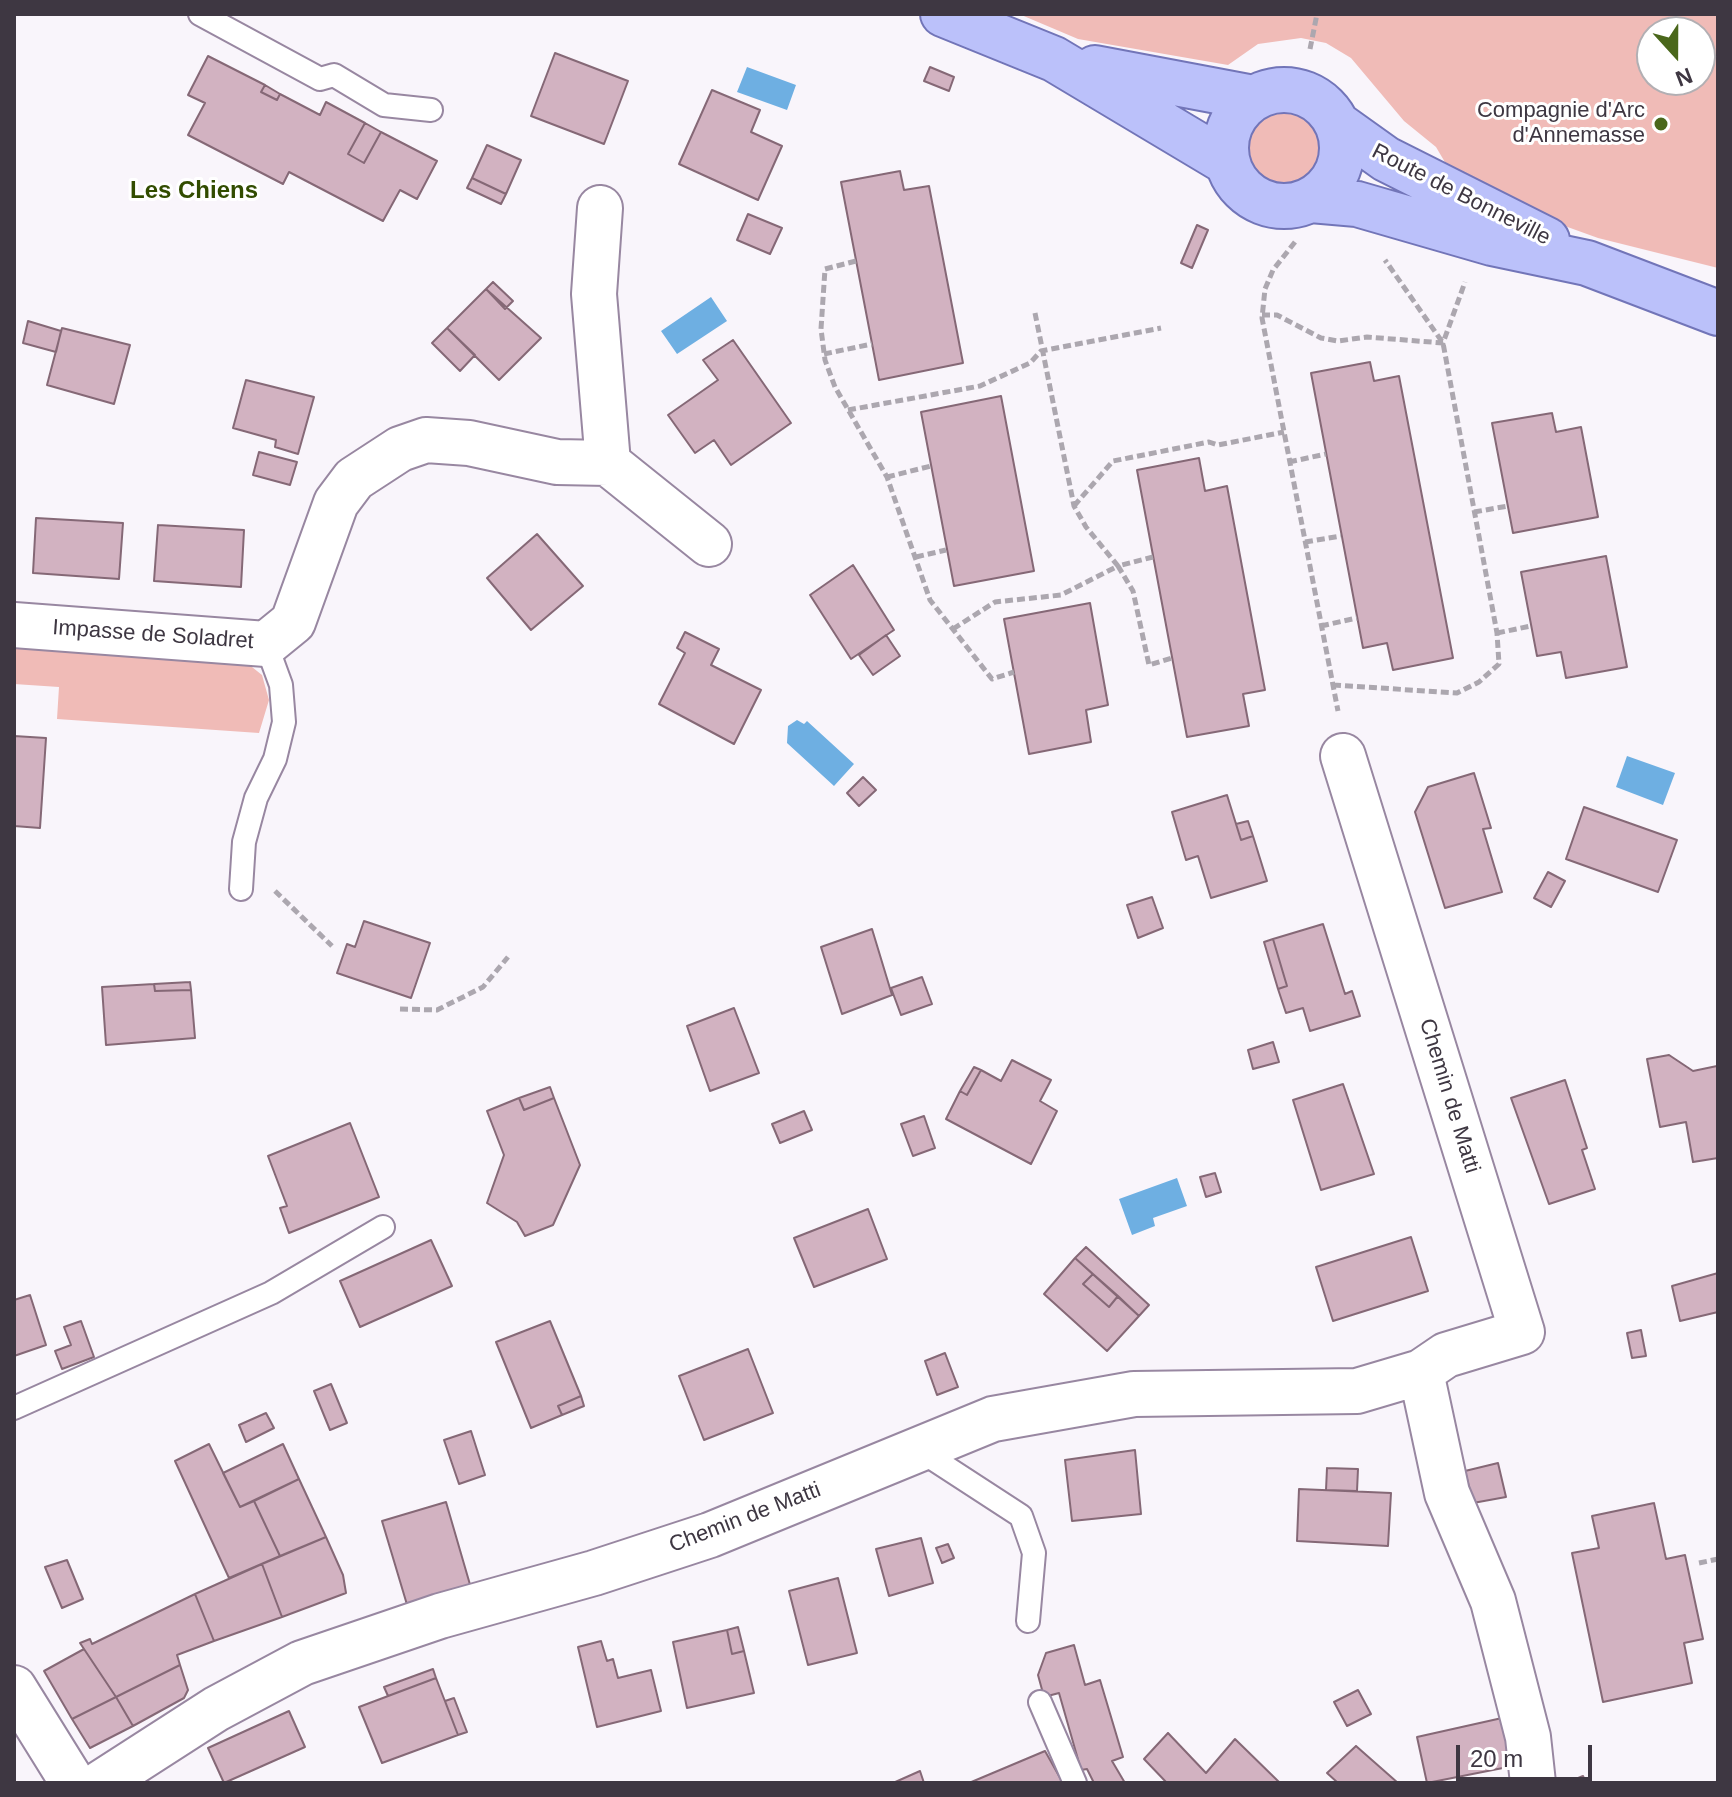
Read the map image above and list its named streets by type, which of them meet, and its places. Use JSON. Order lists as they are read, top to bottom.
{
  "streets": {
    "main road": ["Route de Bonneville"],
    "street": ["Impasse de Soladret", "Chemin de Matti"]
  },
  "districts": ["Les Chiens"],
  "places": ["Compagnie d'Arc d'Annemasse"],
  "scale_bar": "20 m",
  "north": "bottom"
}
